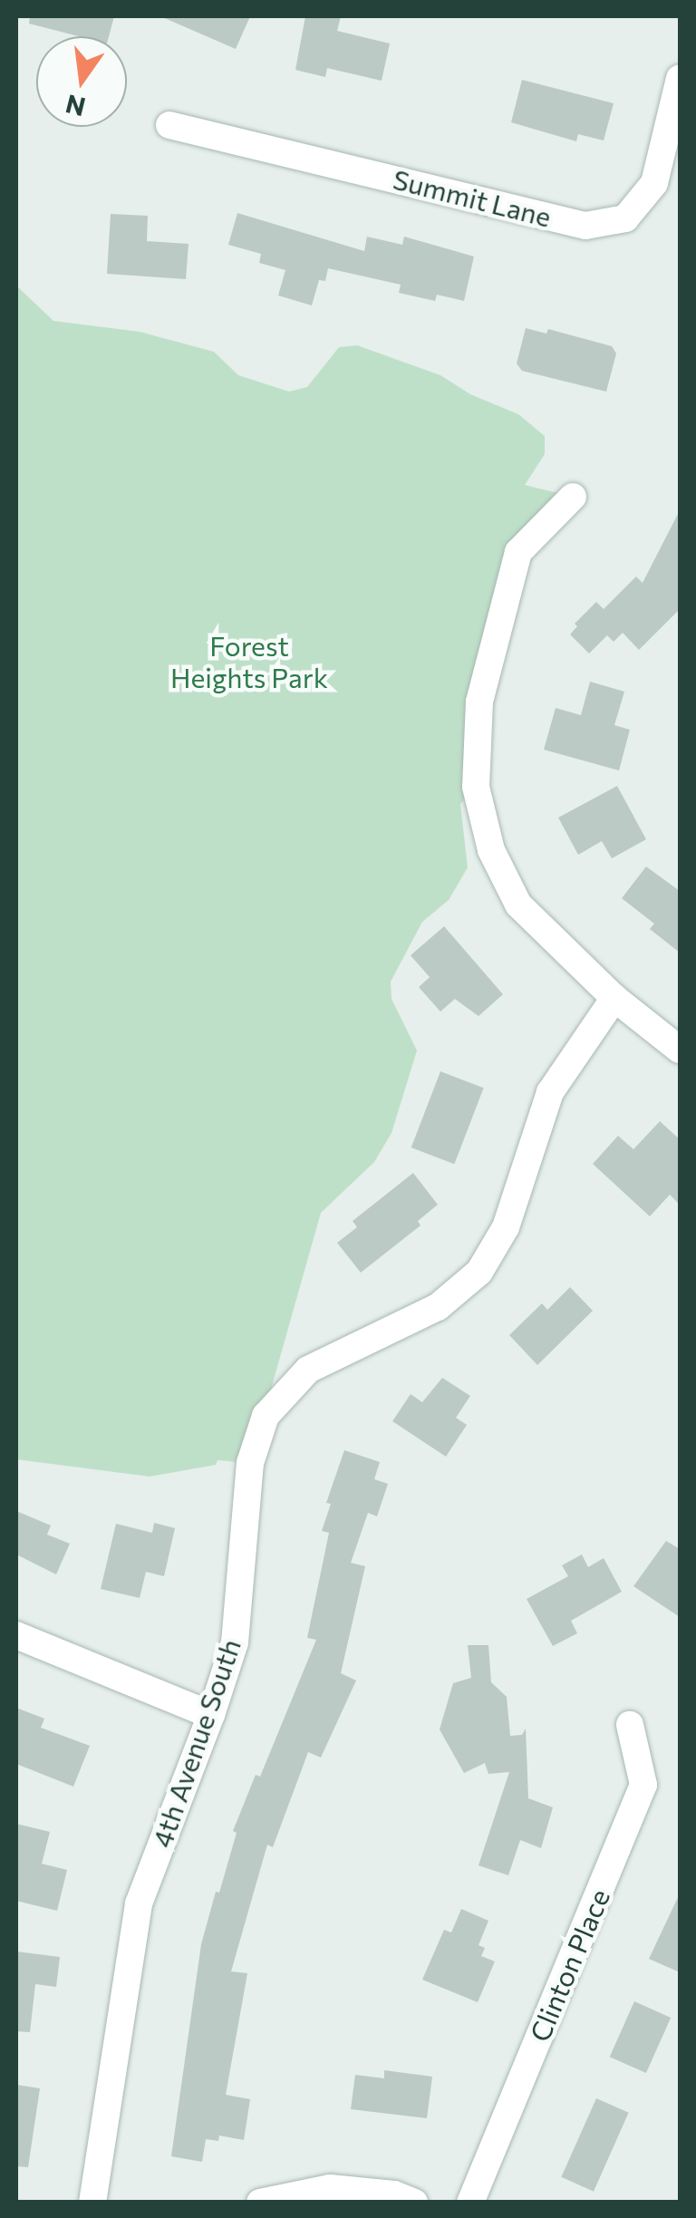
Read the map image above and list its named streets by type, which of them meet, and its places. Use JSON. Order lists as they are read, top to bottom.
{
  "streets": {
    "street": ["Summit Lane", "4th Avenue South", "Clinton Place"]
  },
  "parks": ["Forest Heights Park"],
  "north": "bottom"
}
